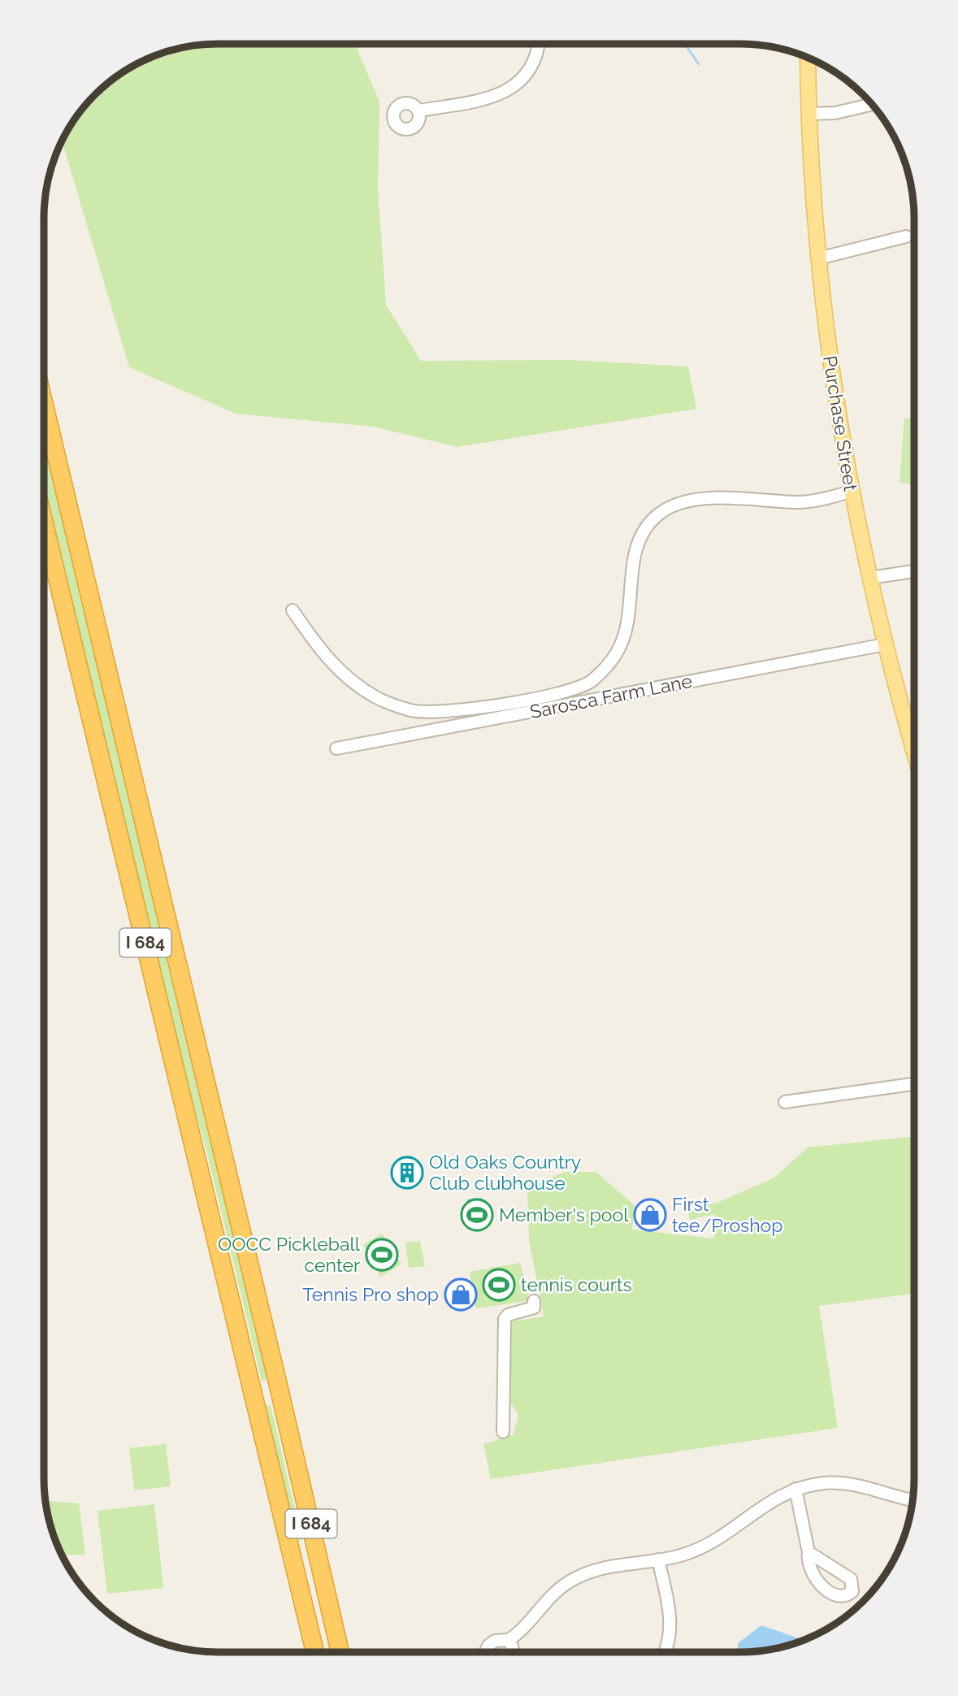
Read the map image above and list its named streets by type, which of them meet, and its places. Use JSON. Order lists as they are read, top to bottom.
{
  "streets": {
    "highway": ["I 684"],
    "main road": ["Purchase Street"],
    "street": ["Sarosca Farm Lane"]
  },
  "crossings": [
    ["Purchase Street", "Sarosca Farm Lane"]
  ],
  "places": {
    "building": ["Old Oaks Country Club clubhouse"],
    "sports": ["Member's pool", "OOCC Pickleball center", "tennis courts"],
    "shop": ["First tee/Proshop", "Tennis Pro shop"]
  }
}
